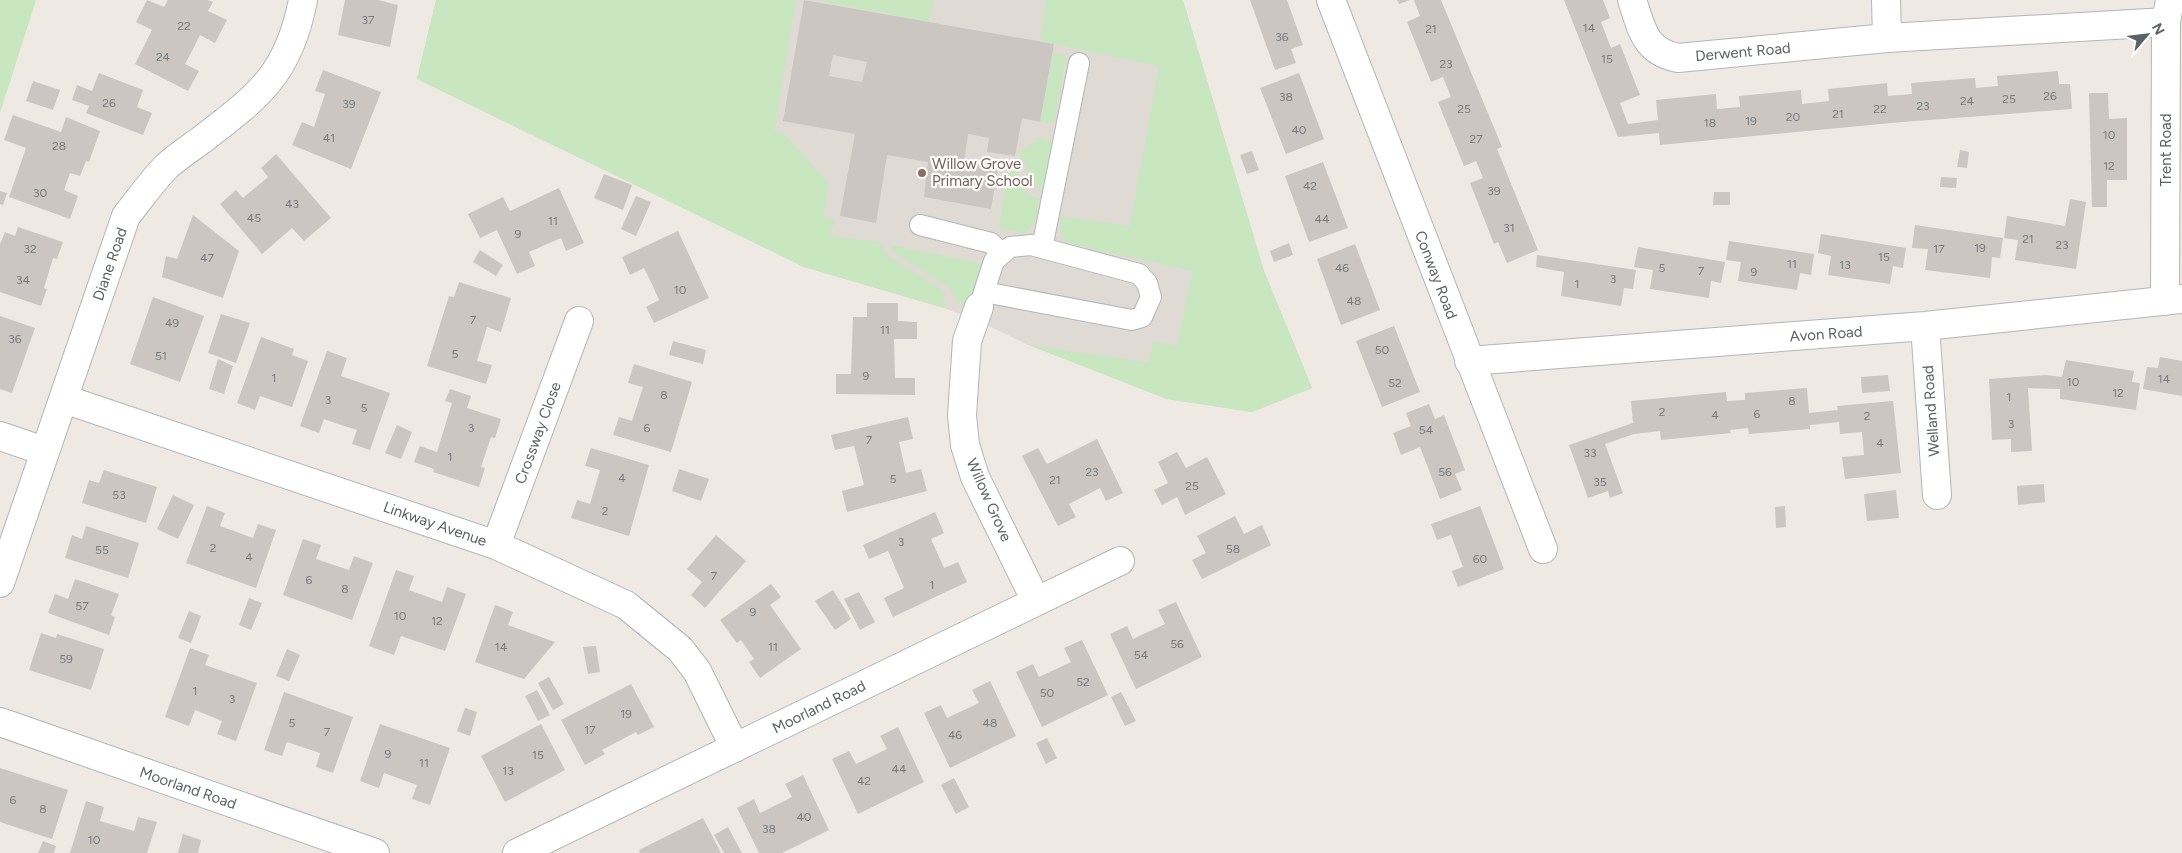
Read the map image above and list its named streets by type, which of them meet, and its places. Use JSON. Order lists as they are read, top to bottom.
{
  "streets": {
    "street": [
      "Derwent Road",
      "Trent Road",
      "Diane Road",
      "Conway Road",
      "Avon Road",
      "Welland Road",
      "Crossway Close",
      "Willow Grove",
      "Linkway Avenue",
      "Moorland Road"
    ]
  },
  "crossings": [
    ["Derwent Road", "Trent Road"],
    ["Trent Road", "Avon Road"],
    ["Diane Road", "Linkway Avenue"],
    ["Conway Road", "Avon Road"],
    ["Avon Road", "Welland Road"],
    ["Crossway Close", "Linkway Avenue"],
    ["Willow Grove", "Moorland Road"],
    ["Linkway Avenue", "Moorland Road"]
  ],
  "places": ["Willow Grove Primary School"],
  "house_numbers": [
    "37",
    "22",
    "14",
    "21",
    "36",
    "24",
    "15",
    "23",
    "26",
    "38",
    "25",
    "24",
    "26",
    "39",
    "23",
    "25",
    "22",
    "21",
    "20",
    "19",
    "18",
    "40",
    "10",
    "41",
    "27",
    "28",
    "12",
    "42",
    "39",
    "30",
    "43",
    "45",
    "44",
    "11",
    "31",
    "9",
    "21",
    "23",
    "19",
    "32",
    "17",
    "15",
    "47",
    "11",
    "13",
    "46",
    "5",
    "7",
    "9",
    "3",
    "34",
    "1",
    "10",
    "48",
    "7",
    "49",
    "11",
    "36",
    "50",
    "5",
    "51",
    "9",
    "1",
    "14",
    "10",
    "52",
    "12",
    "8",
    "1",
    "3",
    "8",
    "5",
    "2",
    "6",
    "4",
    "2",
    "3",
    "3",
    "6",
    "54",
    "7",
    "4",
    "33",
    "1",
    "23",
    "56",
    "4",
    "5",
    "21",
    "35",
    "25",
    "53",
    "2",
    "3",
    "2",
    "58",
    "55",
    "4",
    "60",
    "7",
    "6",
    "1",
    "8",
    "57",
    "9",
    "10",
    "12",
    "56",
    "14",
    "11",
    "54",
    "59",
    "52",
    "1",
    "50",
    "3",
    "19",
    "5",
    "48",
    "17",
    "7",
    "46",
    "9",
    "15",
    "11",
    "44",
    "13",
    "42",
    "6",
    "8",
    "40",
    "38",
    "10"
  ],
  "north": "top right"
}
